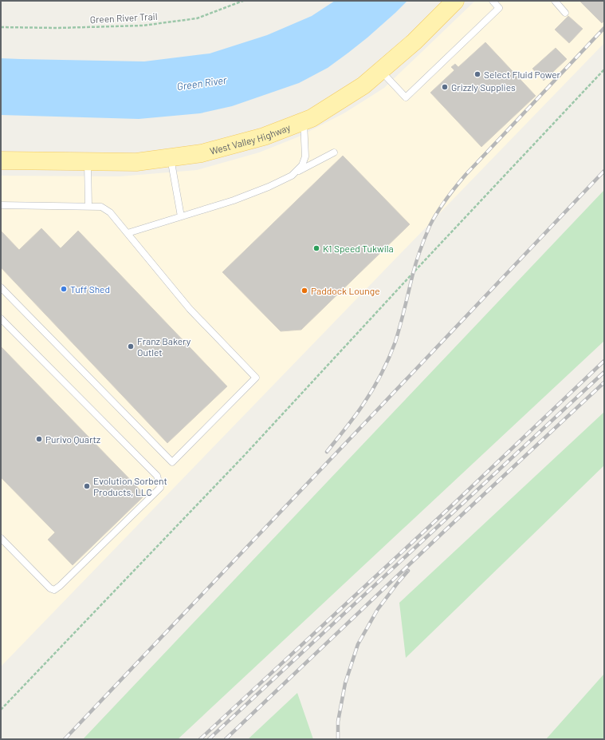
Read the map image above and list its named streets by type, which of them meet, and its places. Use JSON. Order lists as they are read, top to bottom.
{
  "streets": {
    "main road": ["West Valley Highway"],
    "path": ["Green River Trail"]
  },
  "water": ["Green River"],
  "places": [
    "Select Fluid Power",
    "Grizzly Supplies",
    "K1 Speed Tukwila",
    "Tuff Shed",
    "Paddock Lounge",
    "Franz Bakery Outlet",
    "Purivo Quartz",
    "Evolution Sorbent Products, LLC"
  ]
}
